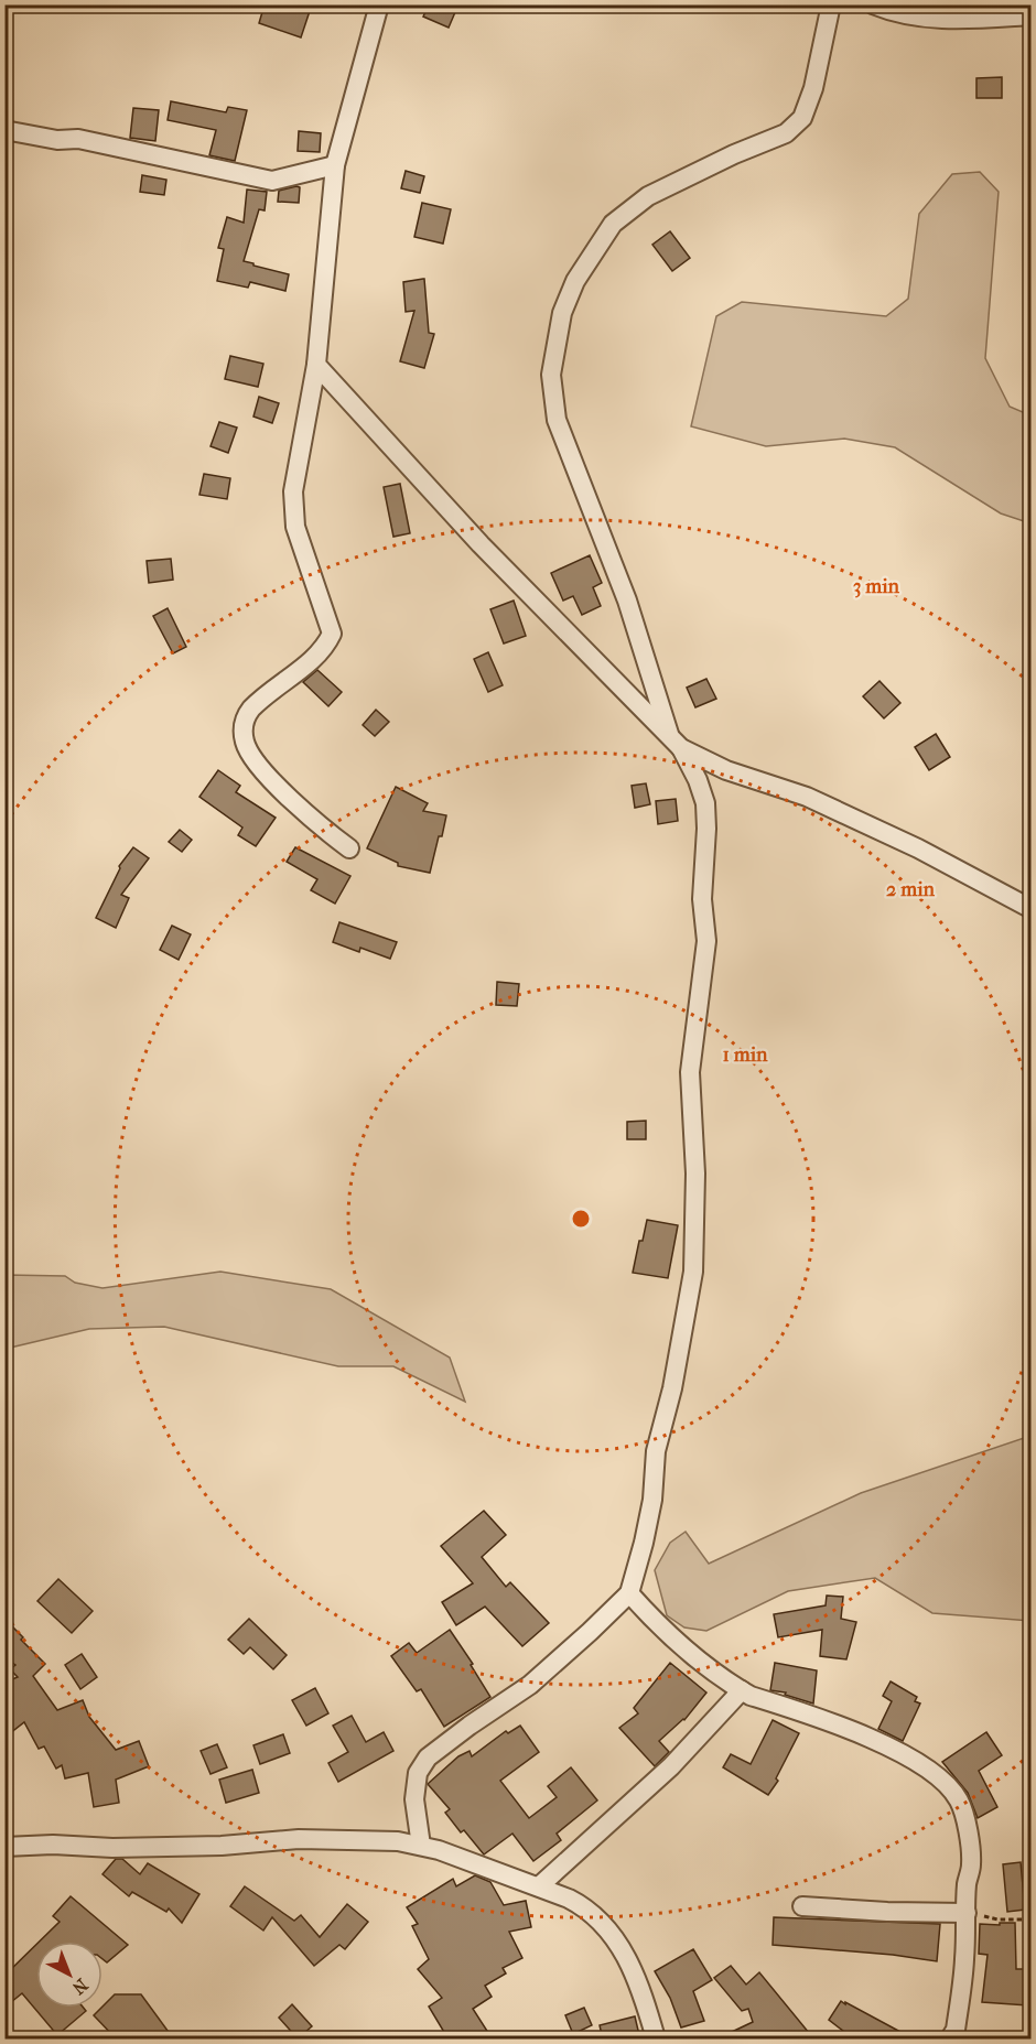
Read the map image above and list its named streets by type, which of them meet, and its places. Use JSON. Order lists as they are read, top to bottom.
{
  "north": "bottom right",
  "rings": ["3 min", "2 min", "1 min"]
}
